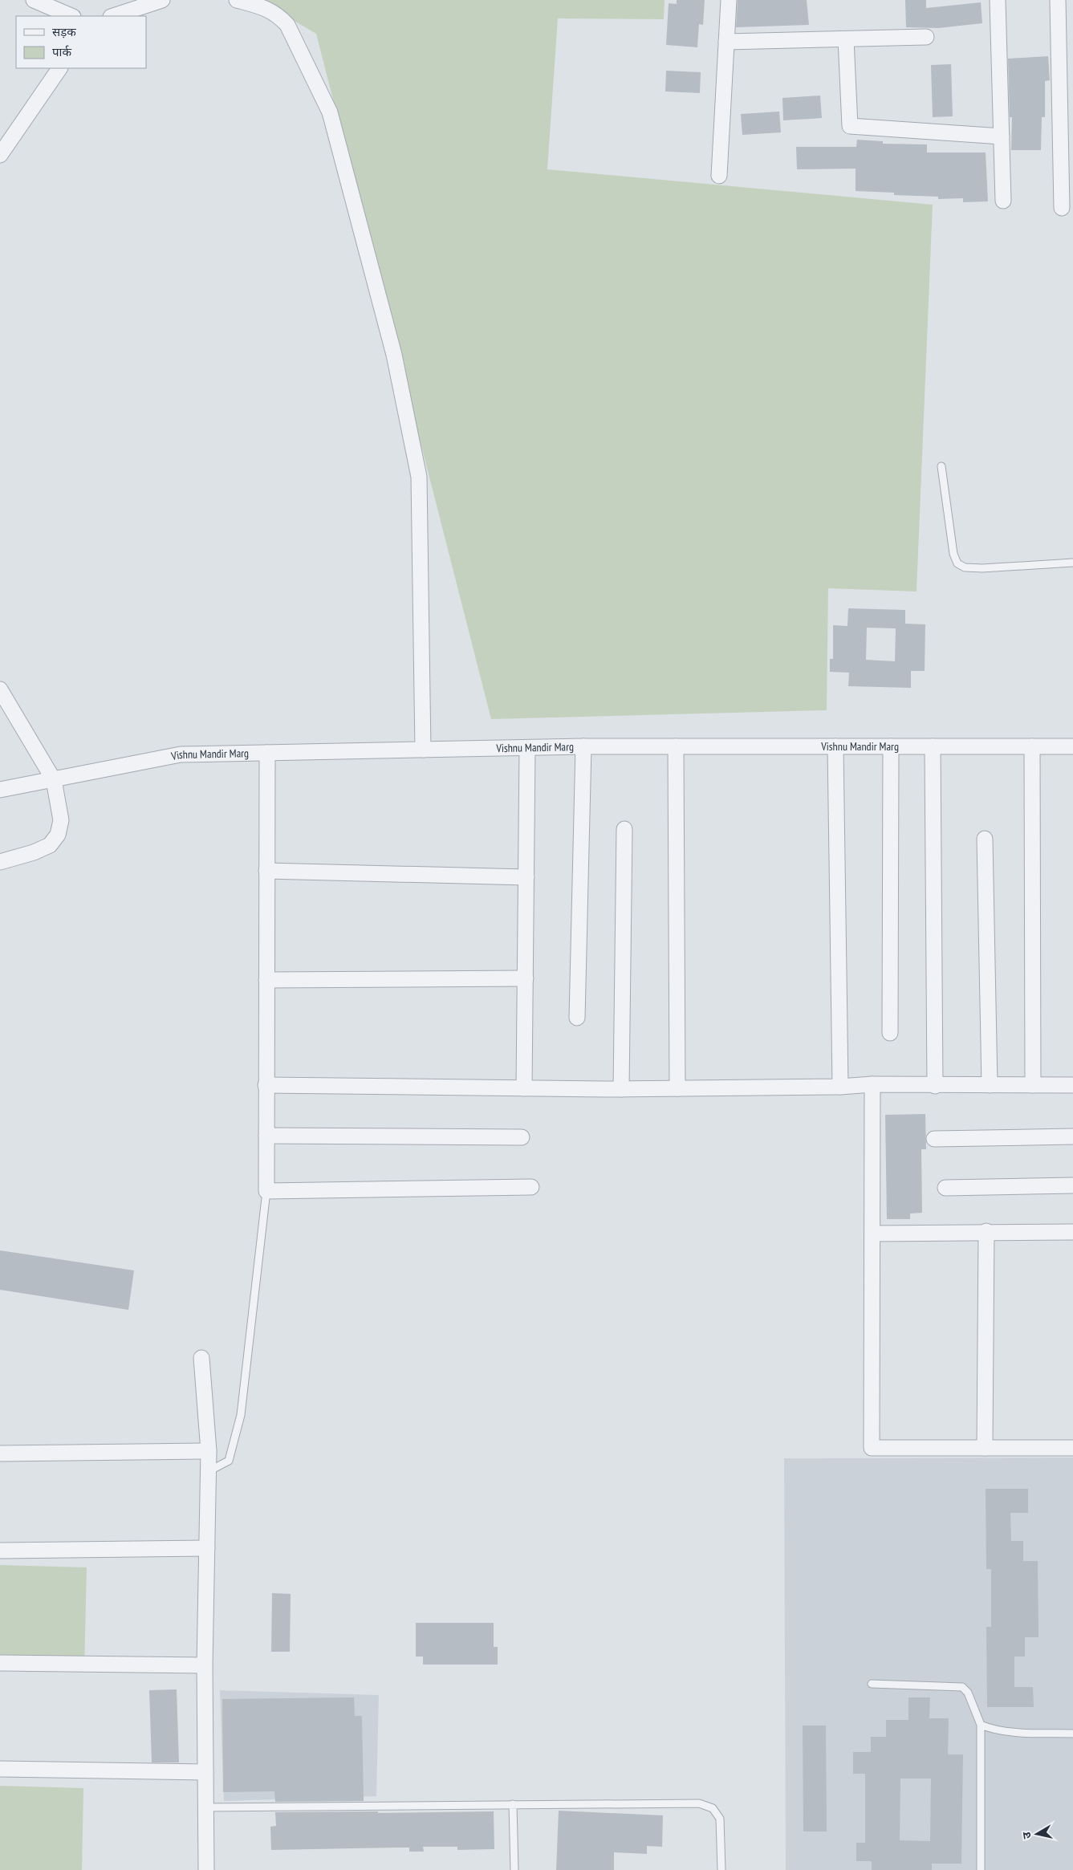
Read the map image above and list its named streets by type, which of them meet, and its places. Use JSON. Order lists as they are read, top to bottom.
{
  "streets": {
    "street": ["Vishnu Mandir Marg"]
  },
  "legend": ["सड़क", "पार्क"],
  "north": "left"
}
